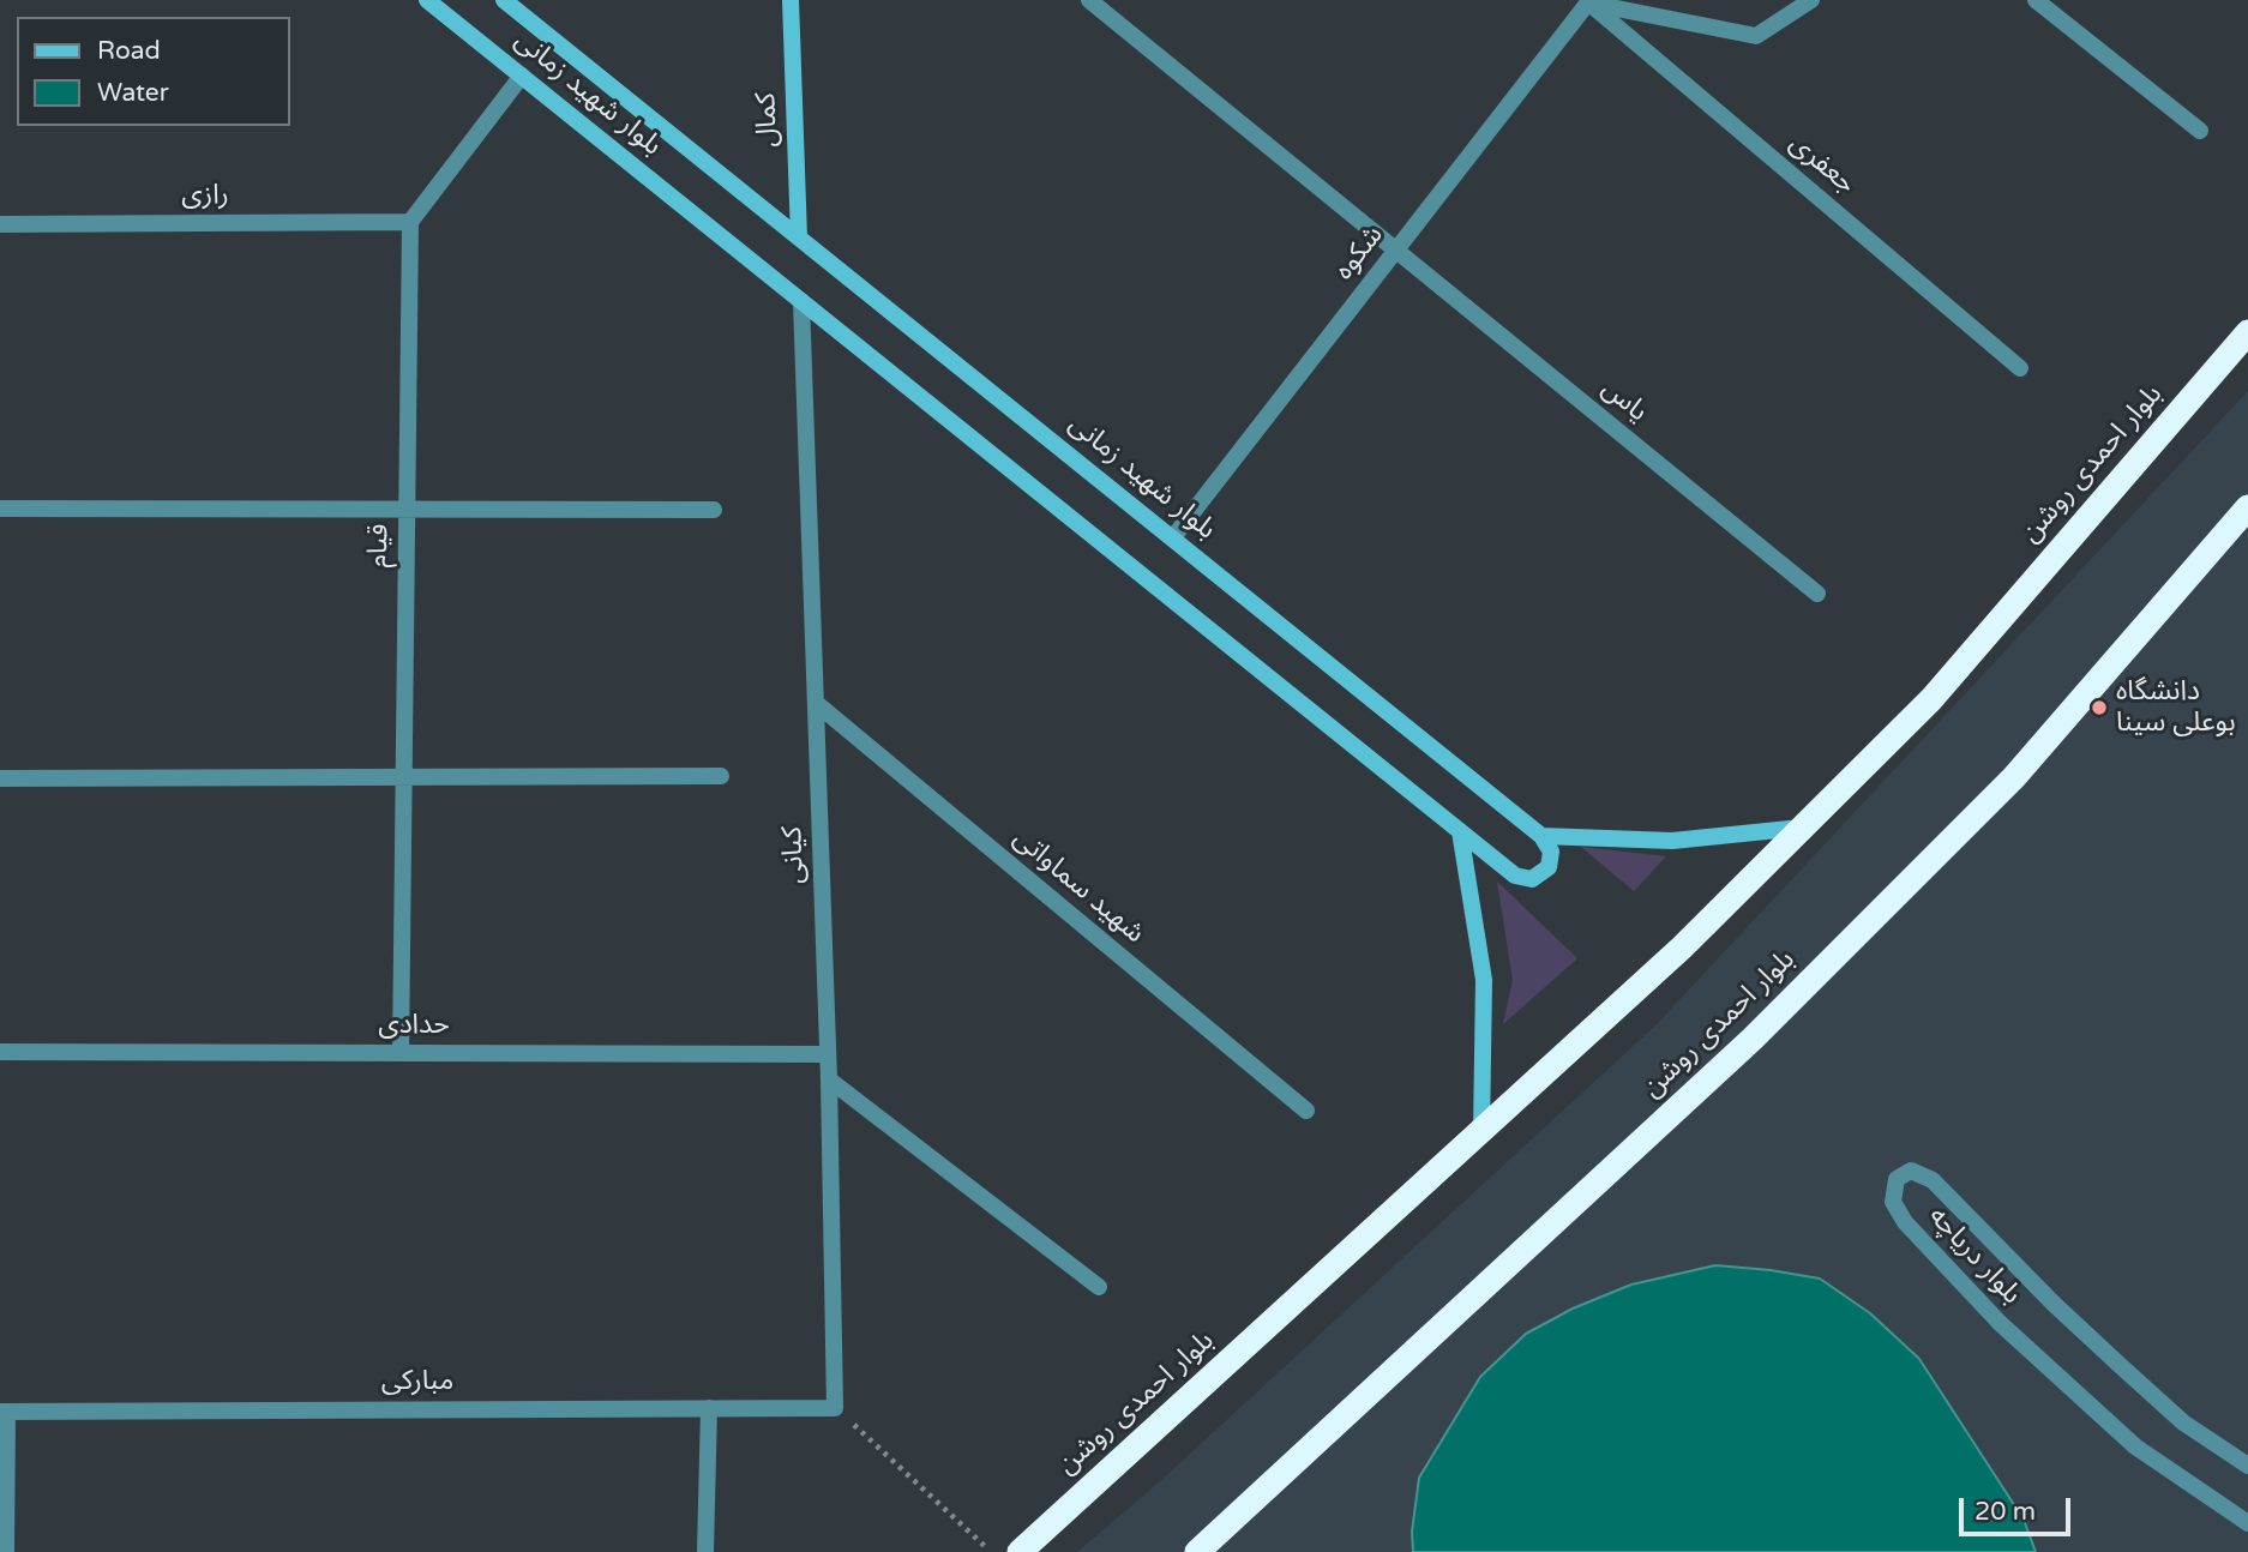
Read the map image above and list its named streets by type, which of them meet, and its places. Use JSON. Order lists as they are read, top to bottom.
{
  "streets": {
    "highway": ["بلوار احمدی روشن"],
    "main road": ["بلوار شهید زمانی", "کمال"],
    "street": [
      "جعفری",
      "رازی",
      "شکوه",
      "یاس",
      "قیام",
      "کیانی",
      "شهید سماواتی",
      "حدادی",
      "بلوار دریاچه",
      "مبارکی"
    ]
  },
  "crossings": [
    ["بلوار شهید زمانی", "کمال"],
    ["بلوار شهید زمانی", "شکوه"],
    ["بلوار شهید زمانی", "کیانی"],
    ["جعفری", "شکوه"],
    ["رازی", "قیام"],
    ["شکوه", "یاس"],
    ["قیام", "حدادی"],
    ["کیانی", "شهید سماواتی"],
    ["کیانی", "حدادی"],
    ["کیانی", "مبارکی"]
  ],
  "places": ["دانشگاه بوعلی سینا"],
  "legend": ["Road", "Water"],
  "scale_bar": "20 m"
}
